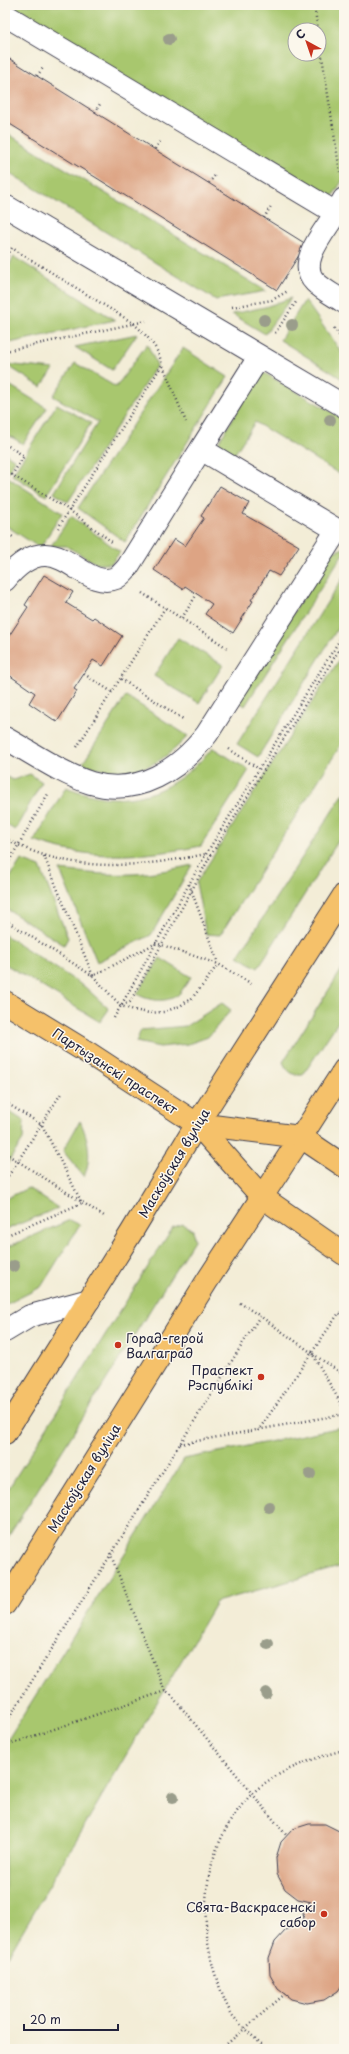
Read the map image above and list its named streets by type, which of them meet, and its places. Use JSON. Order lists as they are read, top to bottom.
{
  "streets": {
    "main road": ["Партызанскі праспект", "Маскоўская вуліца"]
  },
  "crossings": [
    ["Партызанскі праспект", "Маскоўская вуліца"]
  ],
  "places": ["Горад-герой Валгаград", "Праспект Рэспублікі", "Свята-Васкрасенскі сабор"],
  "scale_bar": "20 m",
  "north": "top left"
}
